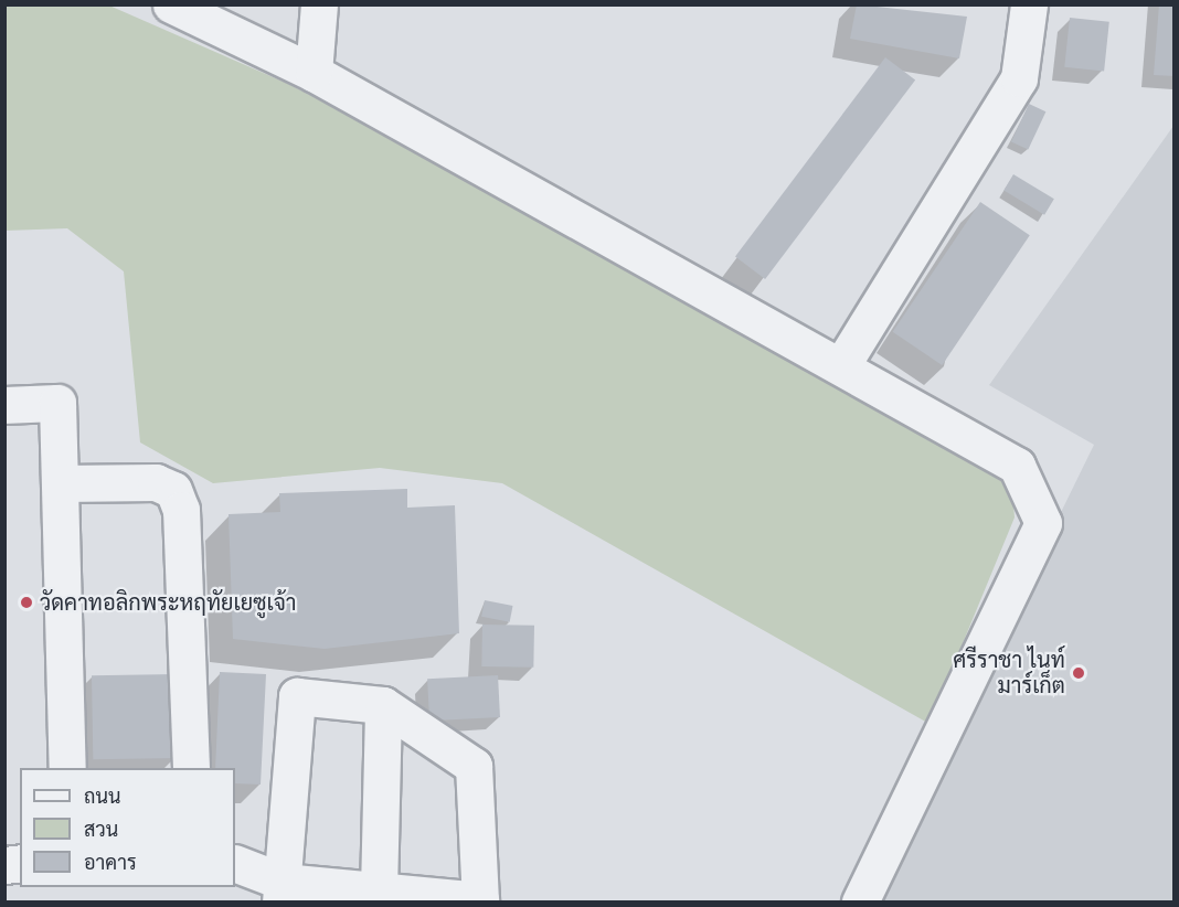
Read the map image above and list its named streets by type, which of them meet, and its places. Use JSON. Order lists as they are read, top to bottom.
{
  "places": ["วัดคาทอลิกพระหฤทัยเยซูเจ้า", "ศรีราชา ไนท์ มาร์เก็ต"],
  "legend": ["ถนน", "สวน", "อาคาร"]
}
